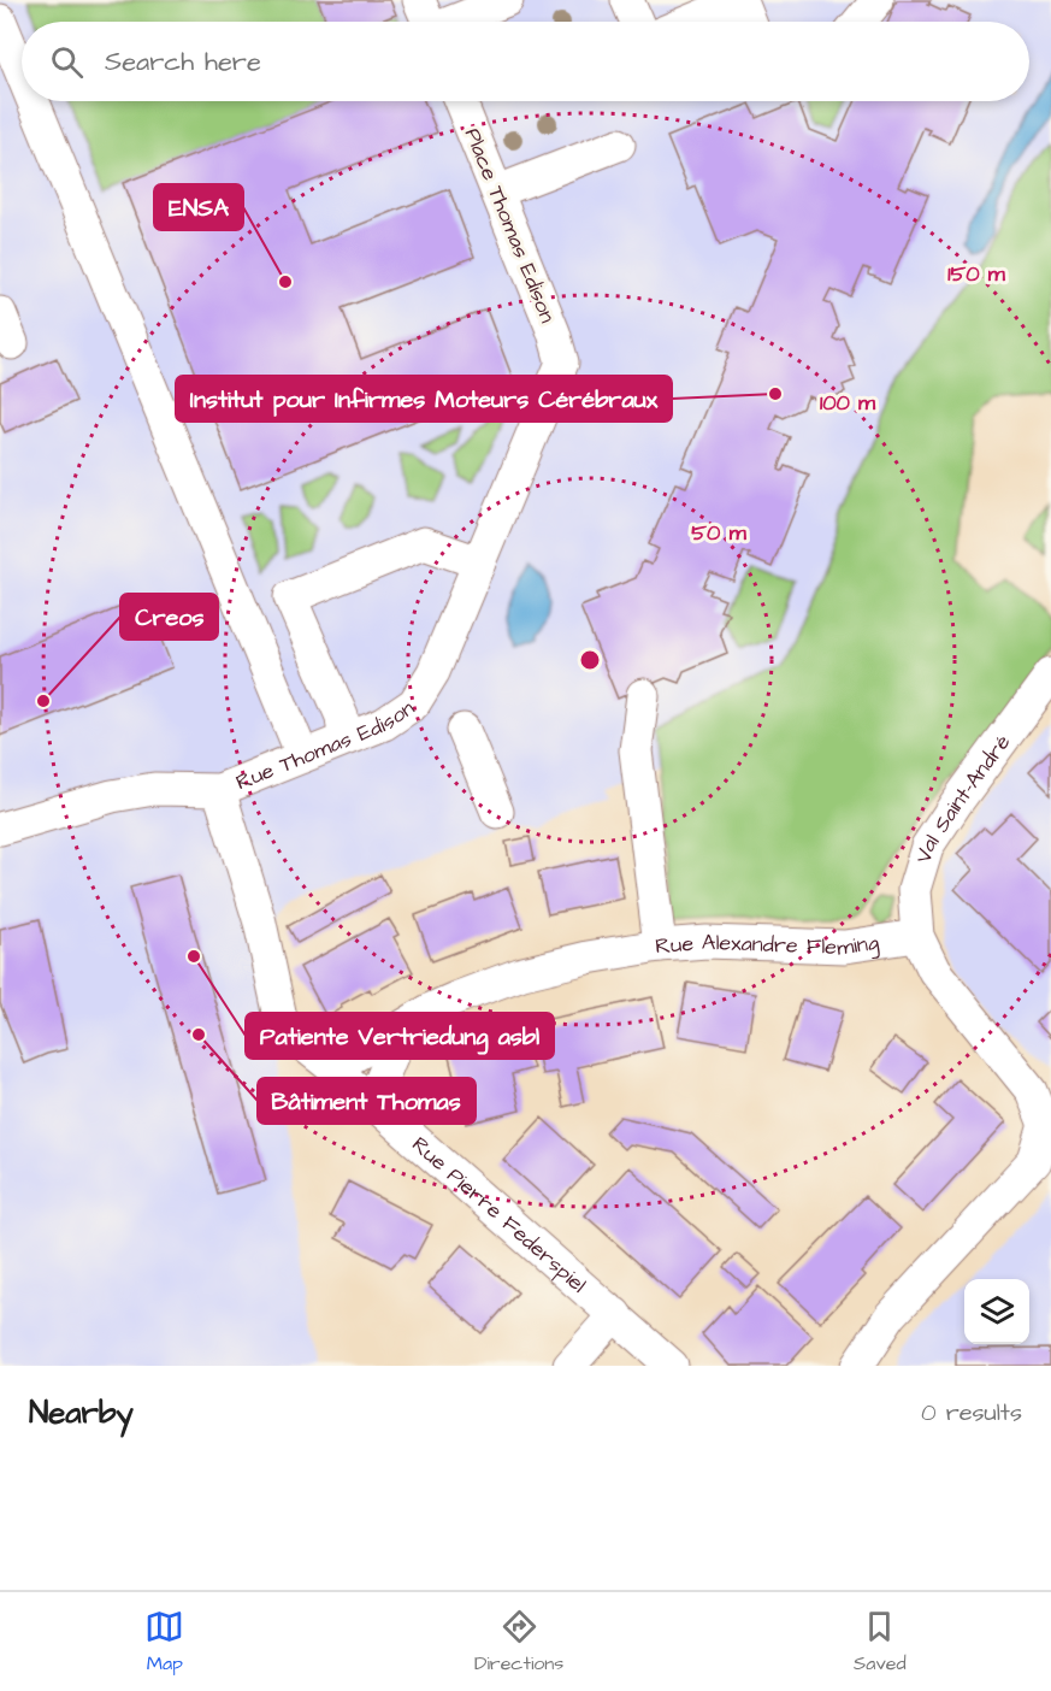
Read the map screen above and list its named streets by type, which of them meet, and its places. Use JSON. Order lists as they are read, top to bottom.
{
  "streets": {
    "street": [
      "Place Thomas Edison",
      "Rue Thomas Edison",
      "Val Saint-André",
      "Rue Alexandre Fleming",
      "Rue Pierre Federspiel"
    ]
  },
  "crossings": [
    ["Place Thomas Edison", "Rue Thomas Edison"],
    ["Rue Thomas Edison", "Rue Pierre Federspiel"],
    ["Val Saint-André", "Rue Alexandre Fleming"],
    ["Rue Alexandre Fleming", "Rue Pierre Federspiel"]
  ],
  "places": [
    "ENSA",
    "Institut pour Infirmes Moteurs Cérébraux",
    "Creos",
    "Patiente Vertriedung asbl",
    "Bâtiment Thomas"
  ],
  "page": {
    "search": "Search here",
    "heading": ["Nearby", "0 results"],
    "nav": ["Map", "Directions", "Saved"]
  },
  "rings": ["150 m", "100 m", "50 m"]
}
